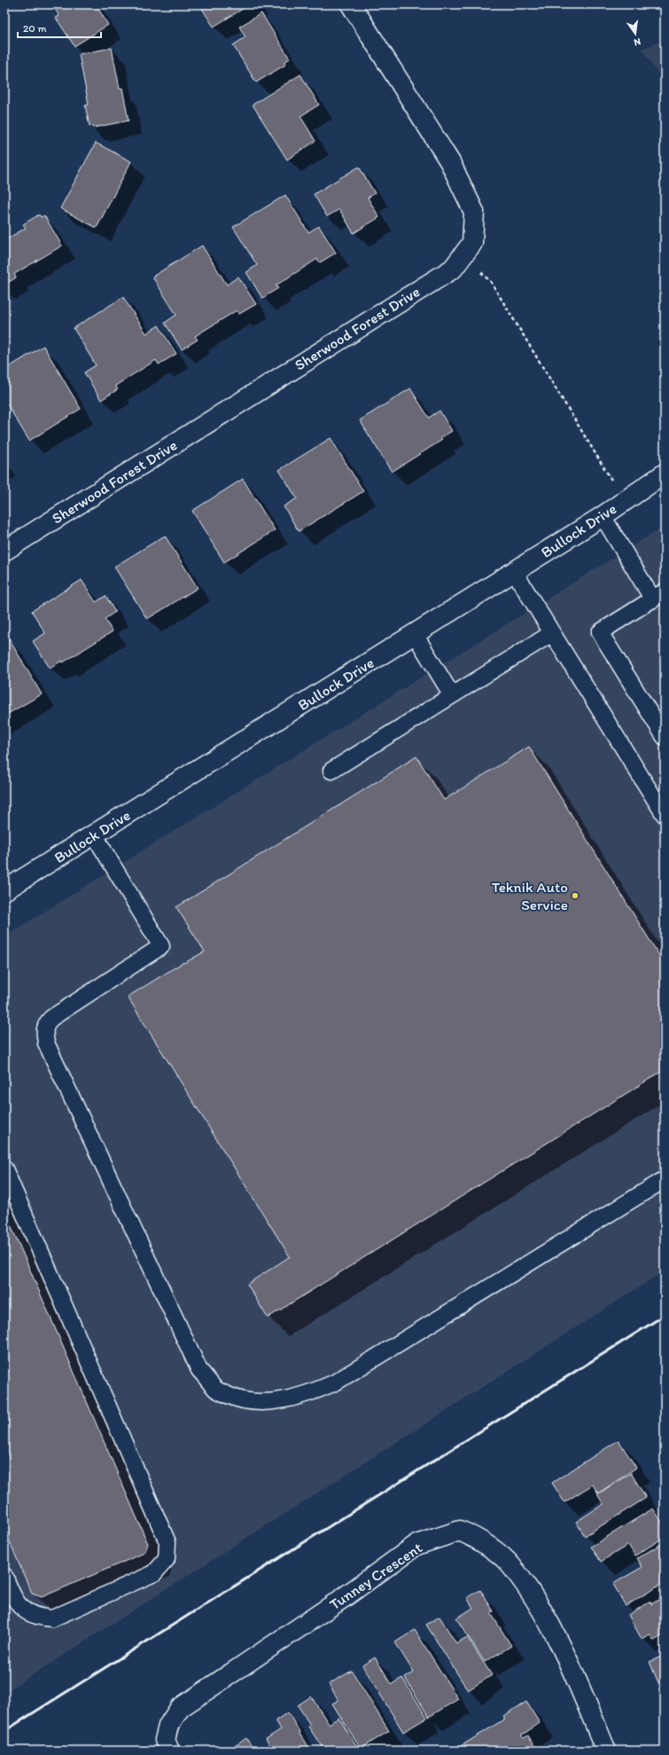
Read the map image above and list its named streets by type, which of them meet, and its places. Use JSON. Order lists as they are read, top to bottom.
{
  "streets": {
    "street": ["Sherwood Forest Drive", "Bullock Drive", "Tunney Crescent"]
  },
  "places": ["Teknik Auto Service"],
  "scale_bar": "20 m",
  "north": "bottom"
}
